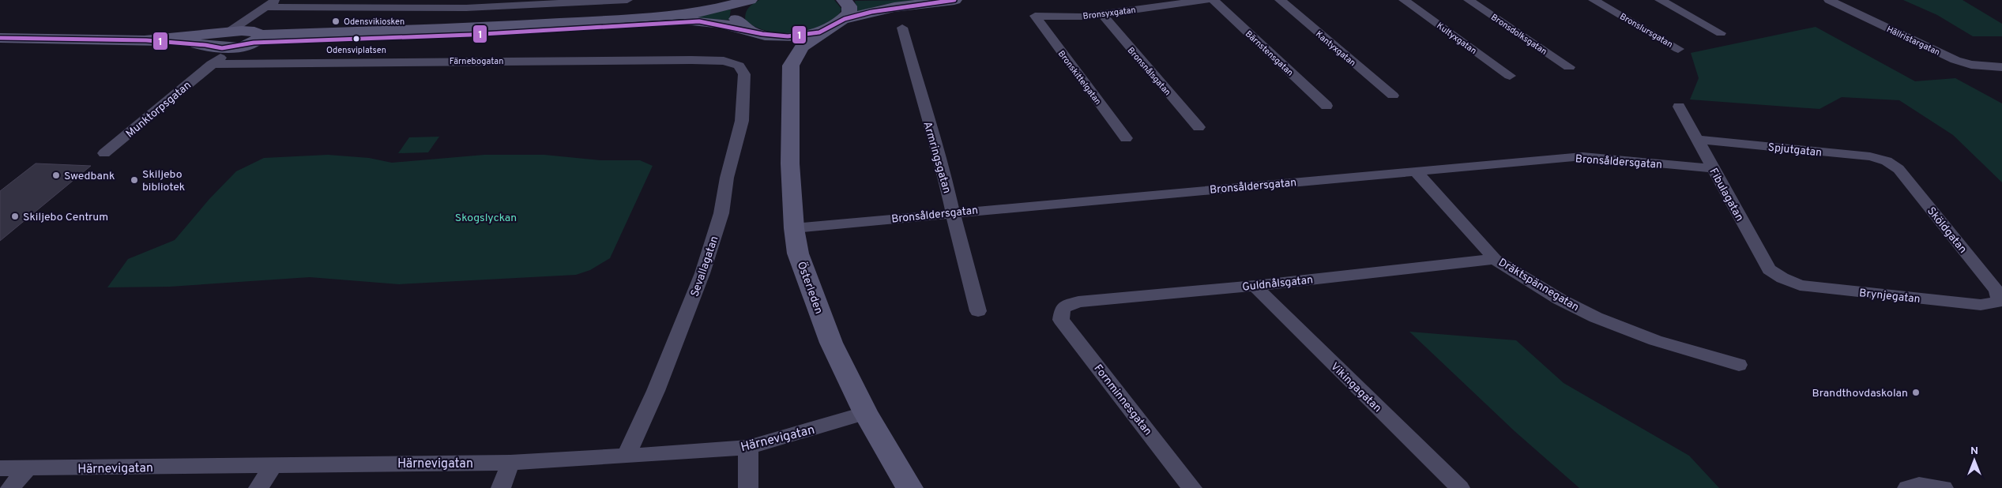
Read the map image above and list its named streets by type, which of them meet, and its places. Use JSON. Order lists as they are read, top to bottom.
{
  "streets": {
    "main road": ["Österleden"],
    "street": [
      "Bronsyxgatan",
      "Bronslursgatan",
      "Bronsdolksgatan",
      "Kultyxgatan",
      "Hällristargatan",
      "Kantyxgatan",
      "Bärnstensgatan",
      "Färnebogatan",
      "Bronsnålsgatan",
      "Bronskittelgatan",
      "Munktorpsgatan",
      "Spjutgatan",
      "Armringsgatan",
      "Bronsåldersgatan",
      "Fibulagatan",
      "Sköldgatan",
      "Sevallagatan",
      "Guldnålsgatan",
      "Dräktspännegatan",
      "Brynjegatan",
      "Vikingagatan",
      "Fornminnesgatan",
      "Härnevigatan"
    ]
  },
  "crossings": [
    ["Bronsyxgatan", "Bronsnålsgatan"],
    ["Bronsyxgatan", "Bronskittelgatan"],
    ["Färnebogatan", "Munktorpsgatan"],
    ["Färnebogatan", "Sevallagatan"],
    ["Spjutgatan", "Fibulagatan"],
    ["Spjutgatan", "Sköldgatan"],
    ["Armringsgatan", "Bronsåldersgatan"],
    ["Bronsåldersgatan", "Fibulagatan"],
    ["Bronsåldersgatan", "Dräktspännegatan"],
    ["Bronsåldersgatan", "Österleden"],
    ["Fibulagatan", "Brynjegatan"],
    ["Sköldgatan", "Brynjegatan"],
    ["Sevallagatan", "Härnevigatan"],
    ["Guldnålsgatan", "Dräktspännegatan"],
    ["Guldnålsgatan", "Vikingagatan"],
    ["Guldnålsgatan", "Fornminnesgatan"],
    ["Österleden", "Härnevigatan"]
  ],
  "parks": ["Skogslyckan"],
  "places": [
    "Odensvikiosken",
    "Odensviplatsen",
    "Swedbank",
    "Skiljebo bibliotek",
    "Skiljebo Centrum",
    "Brandthovdaskolan"
  ],
  "lines": ["transit line 1"],
  "north": "top"
}
